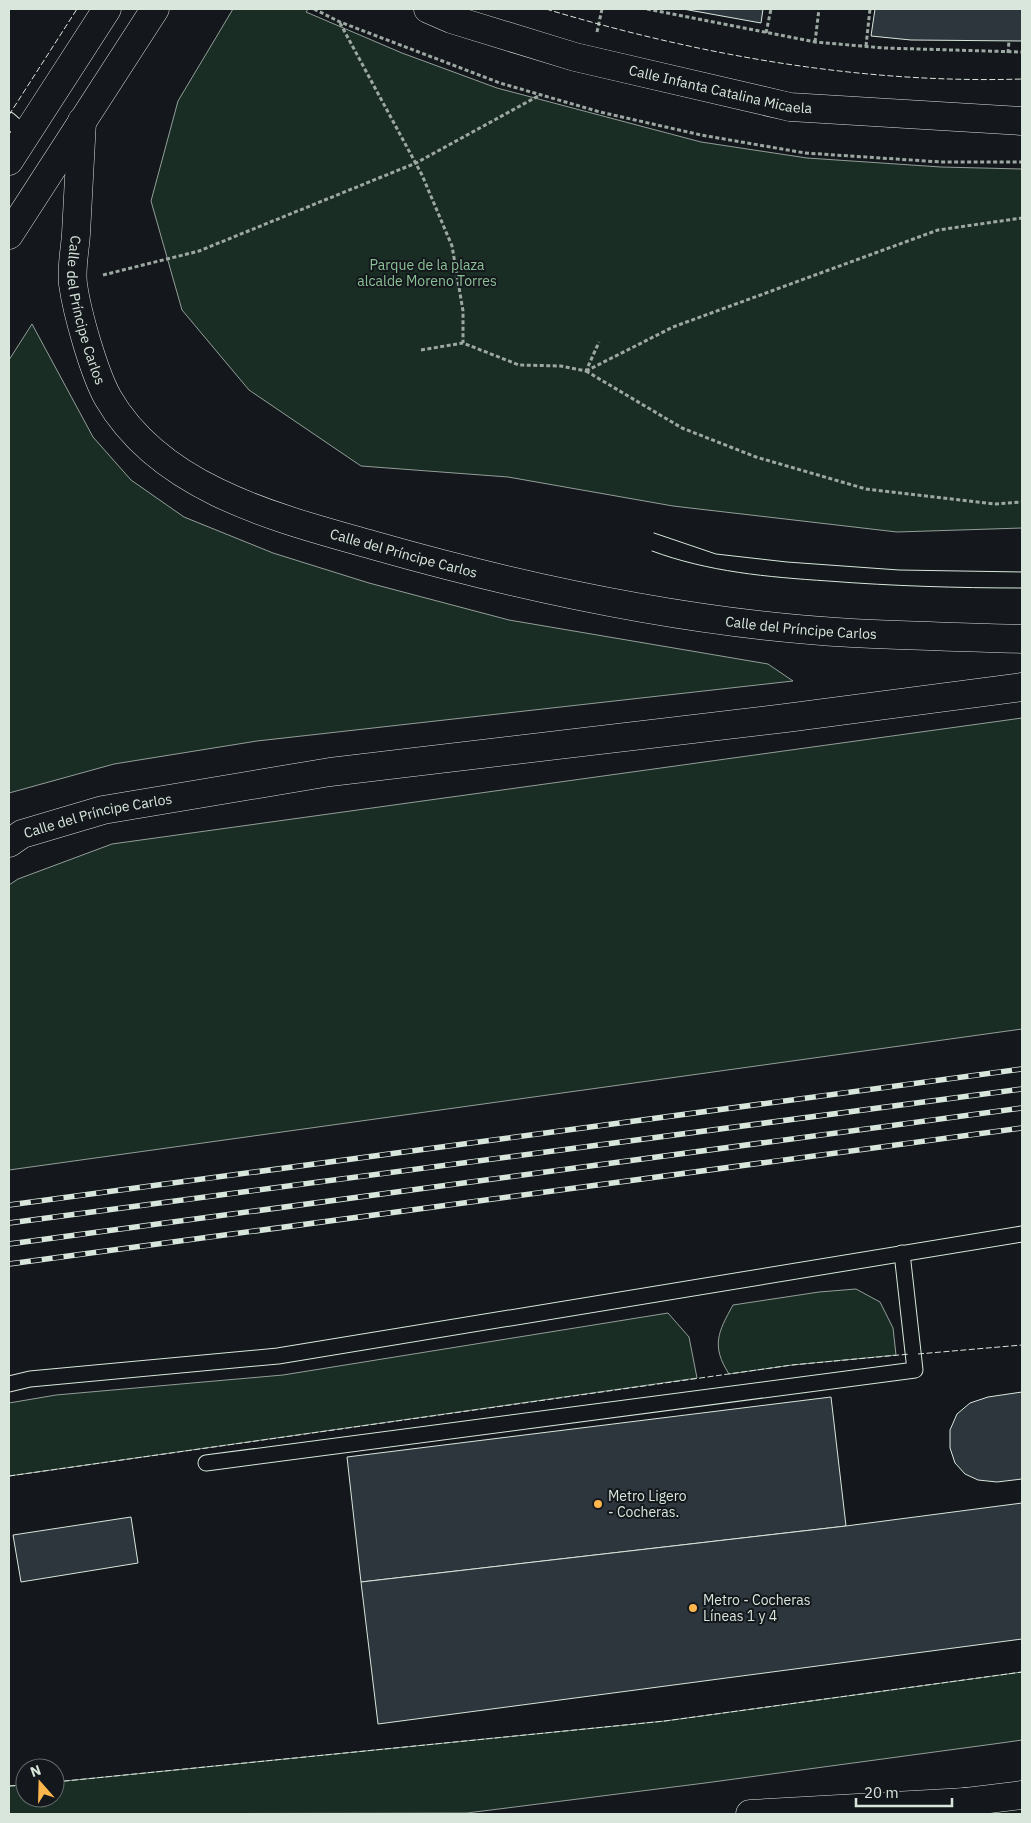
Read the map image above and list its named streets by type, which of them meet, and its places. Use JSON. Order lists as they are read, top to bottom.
{
  "streets": {
    "main road": ["Calle Infanta Catalina Micaela", "Calle del Príncipe Carlos"]
  },
  "parks": ["Parque de la plaza alcalde Moreno Torres"],
  "places": ["Metro Ligero - Cocheras.", "Metro - Cocheras Líneas 1 y 4"],
  "scale_bar": "20 m",
  "north": "top"
}
